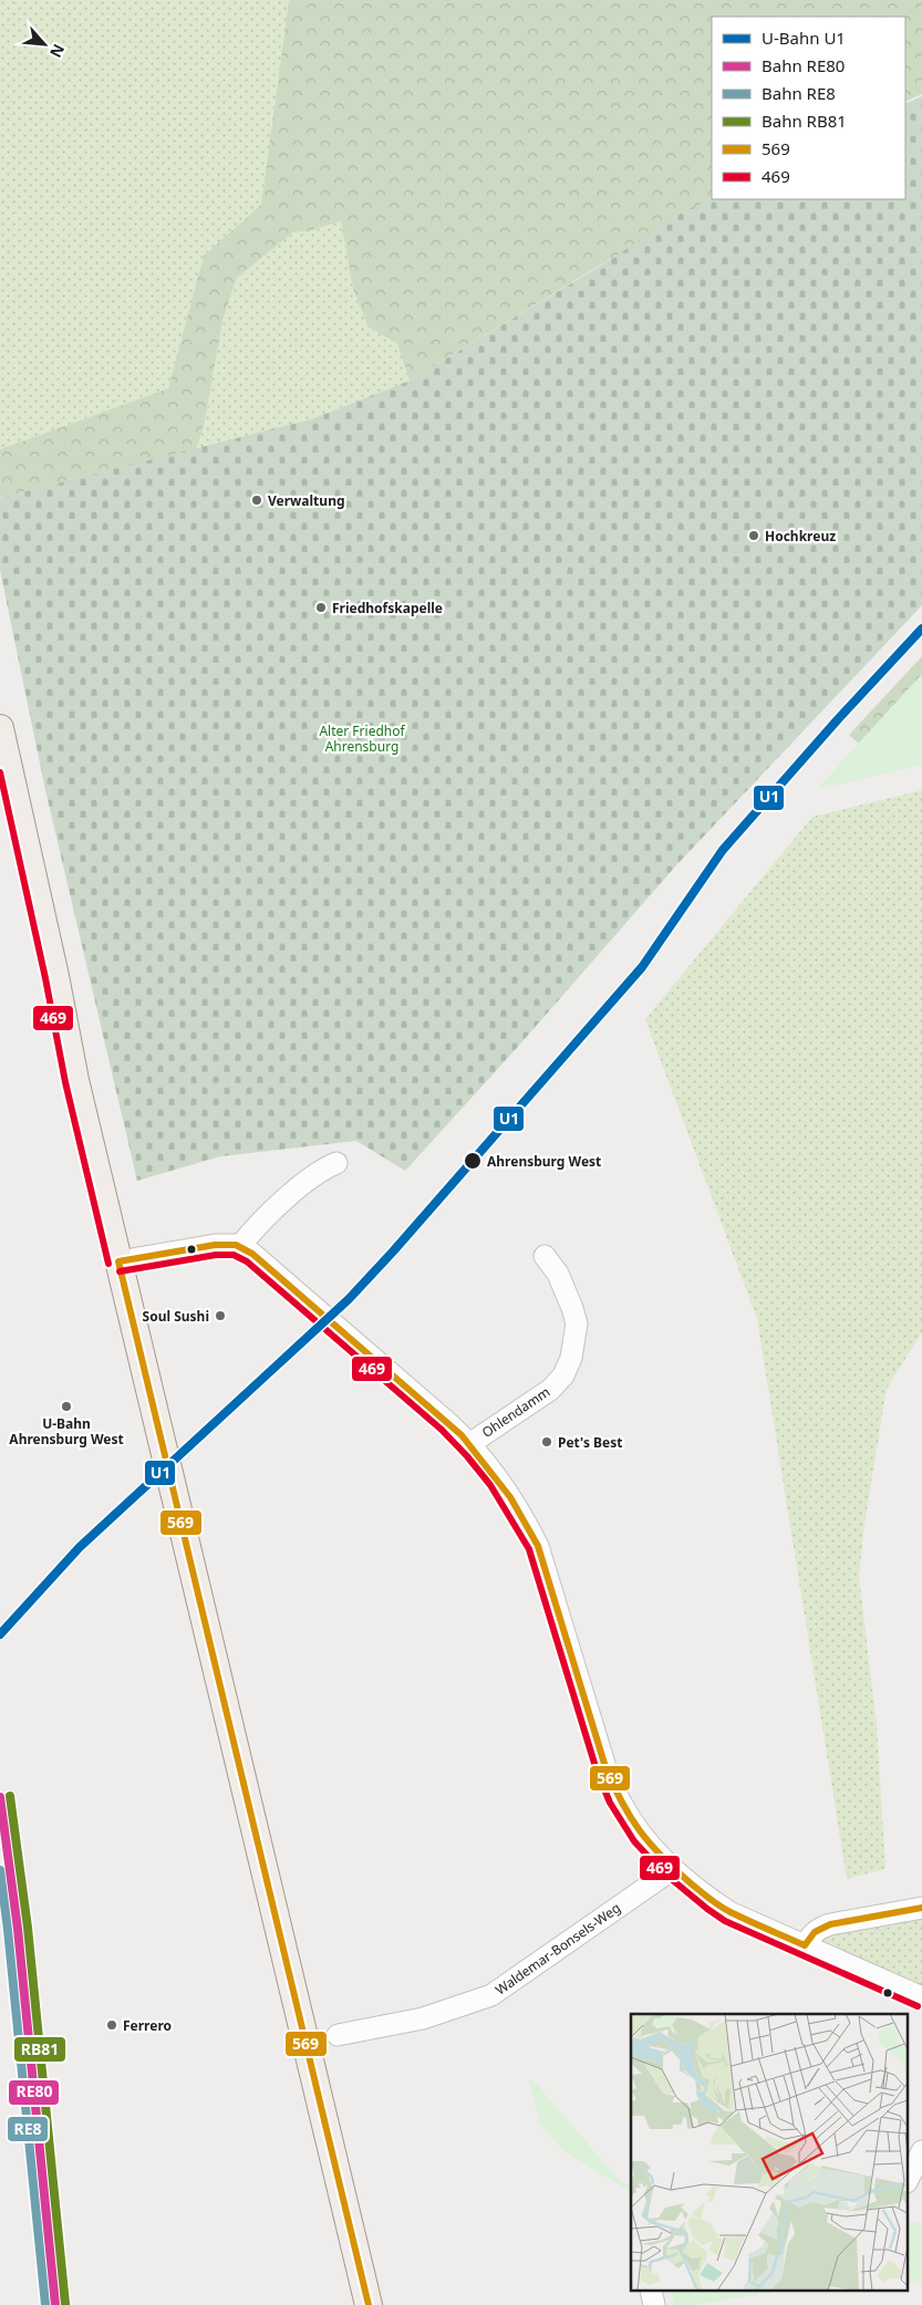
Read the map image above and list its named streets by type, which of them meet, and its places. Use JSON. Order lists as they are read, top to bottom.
{
  "streets": {
    "street": ["Ohlendamm", "Waldemar-Bonsels-Weg"]
  },
  "parks": ["Alter Friedhof Ahrensburg"],
  "places": [
    "Verwaltung",
    "Hochkreuz",
    "Friedhofskapelle",
    "Ahrensburg West",
    "Soul Sushi",
    "U-Bahn Ahrensburg West",
    "Pet's Best",
    "Ferrero"
  ],
  "lines": [
    "metro line U1",
    "transit line 469",
    "transit line 569",
    "rail line RB81",
    "rail line RE80",
    "rail line RE8"
  ],
  "legend": [
    "U-Bahn U1",
    "Bahn RE80",
    "Bahn RE8",
    "Bahn RB81",
    "569",
    "469"
  ],
  "north": "bottom right"
}
